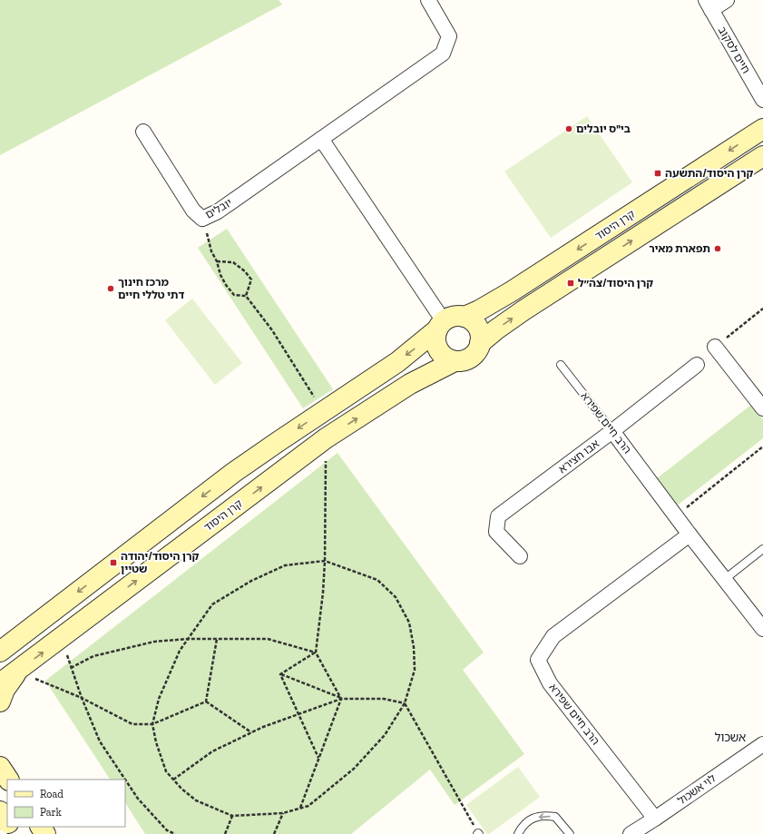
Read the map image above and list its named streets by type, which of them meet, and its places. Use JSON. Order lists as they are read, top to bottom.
{
  "streets": {
    "main road": ["קרן היסוד"],
    "street": [
      "חיים לסקוב",
      "יובלים",
      "הרב חיים שפירא",
      "אבו חצירא",
      "לוי אשכול"
    ]
  },
  "crossings": [
    ["הרב חיים שפירא", "אבו חצירא"],
    ["הרב חיים שפירא", "לוי אשכול"]
  ],
  "districts": ["אשכול"],
  "places": {
    "other": ["בי\"ס יובלים", "תפארת מאיר", "מרכז חינוך דתי טללי חיים"],
    "transit": ["קרן היסוד/התשעה", "קרן היסוד/צה״ל", "קרן היסוד/יהודה שטיין"]
  },
  "legend": ["Road", "Park"]
}
